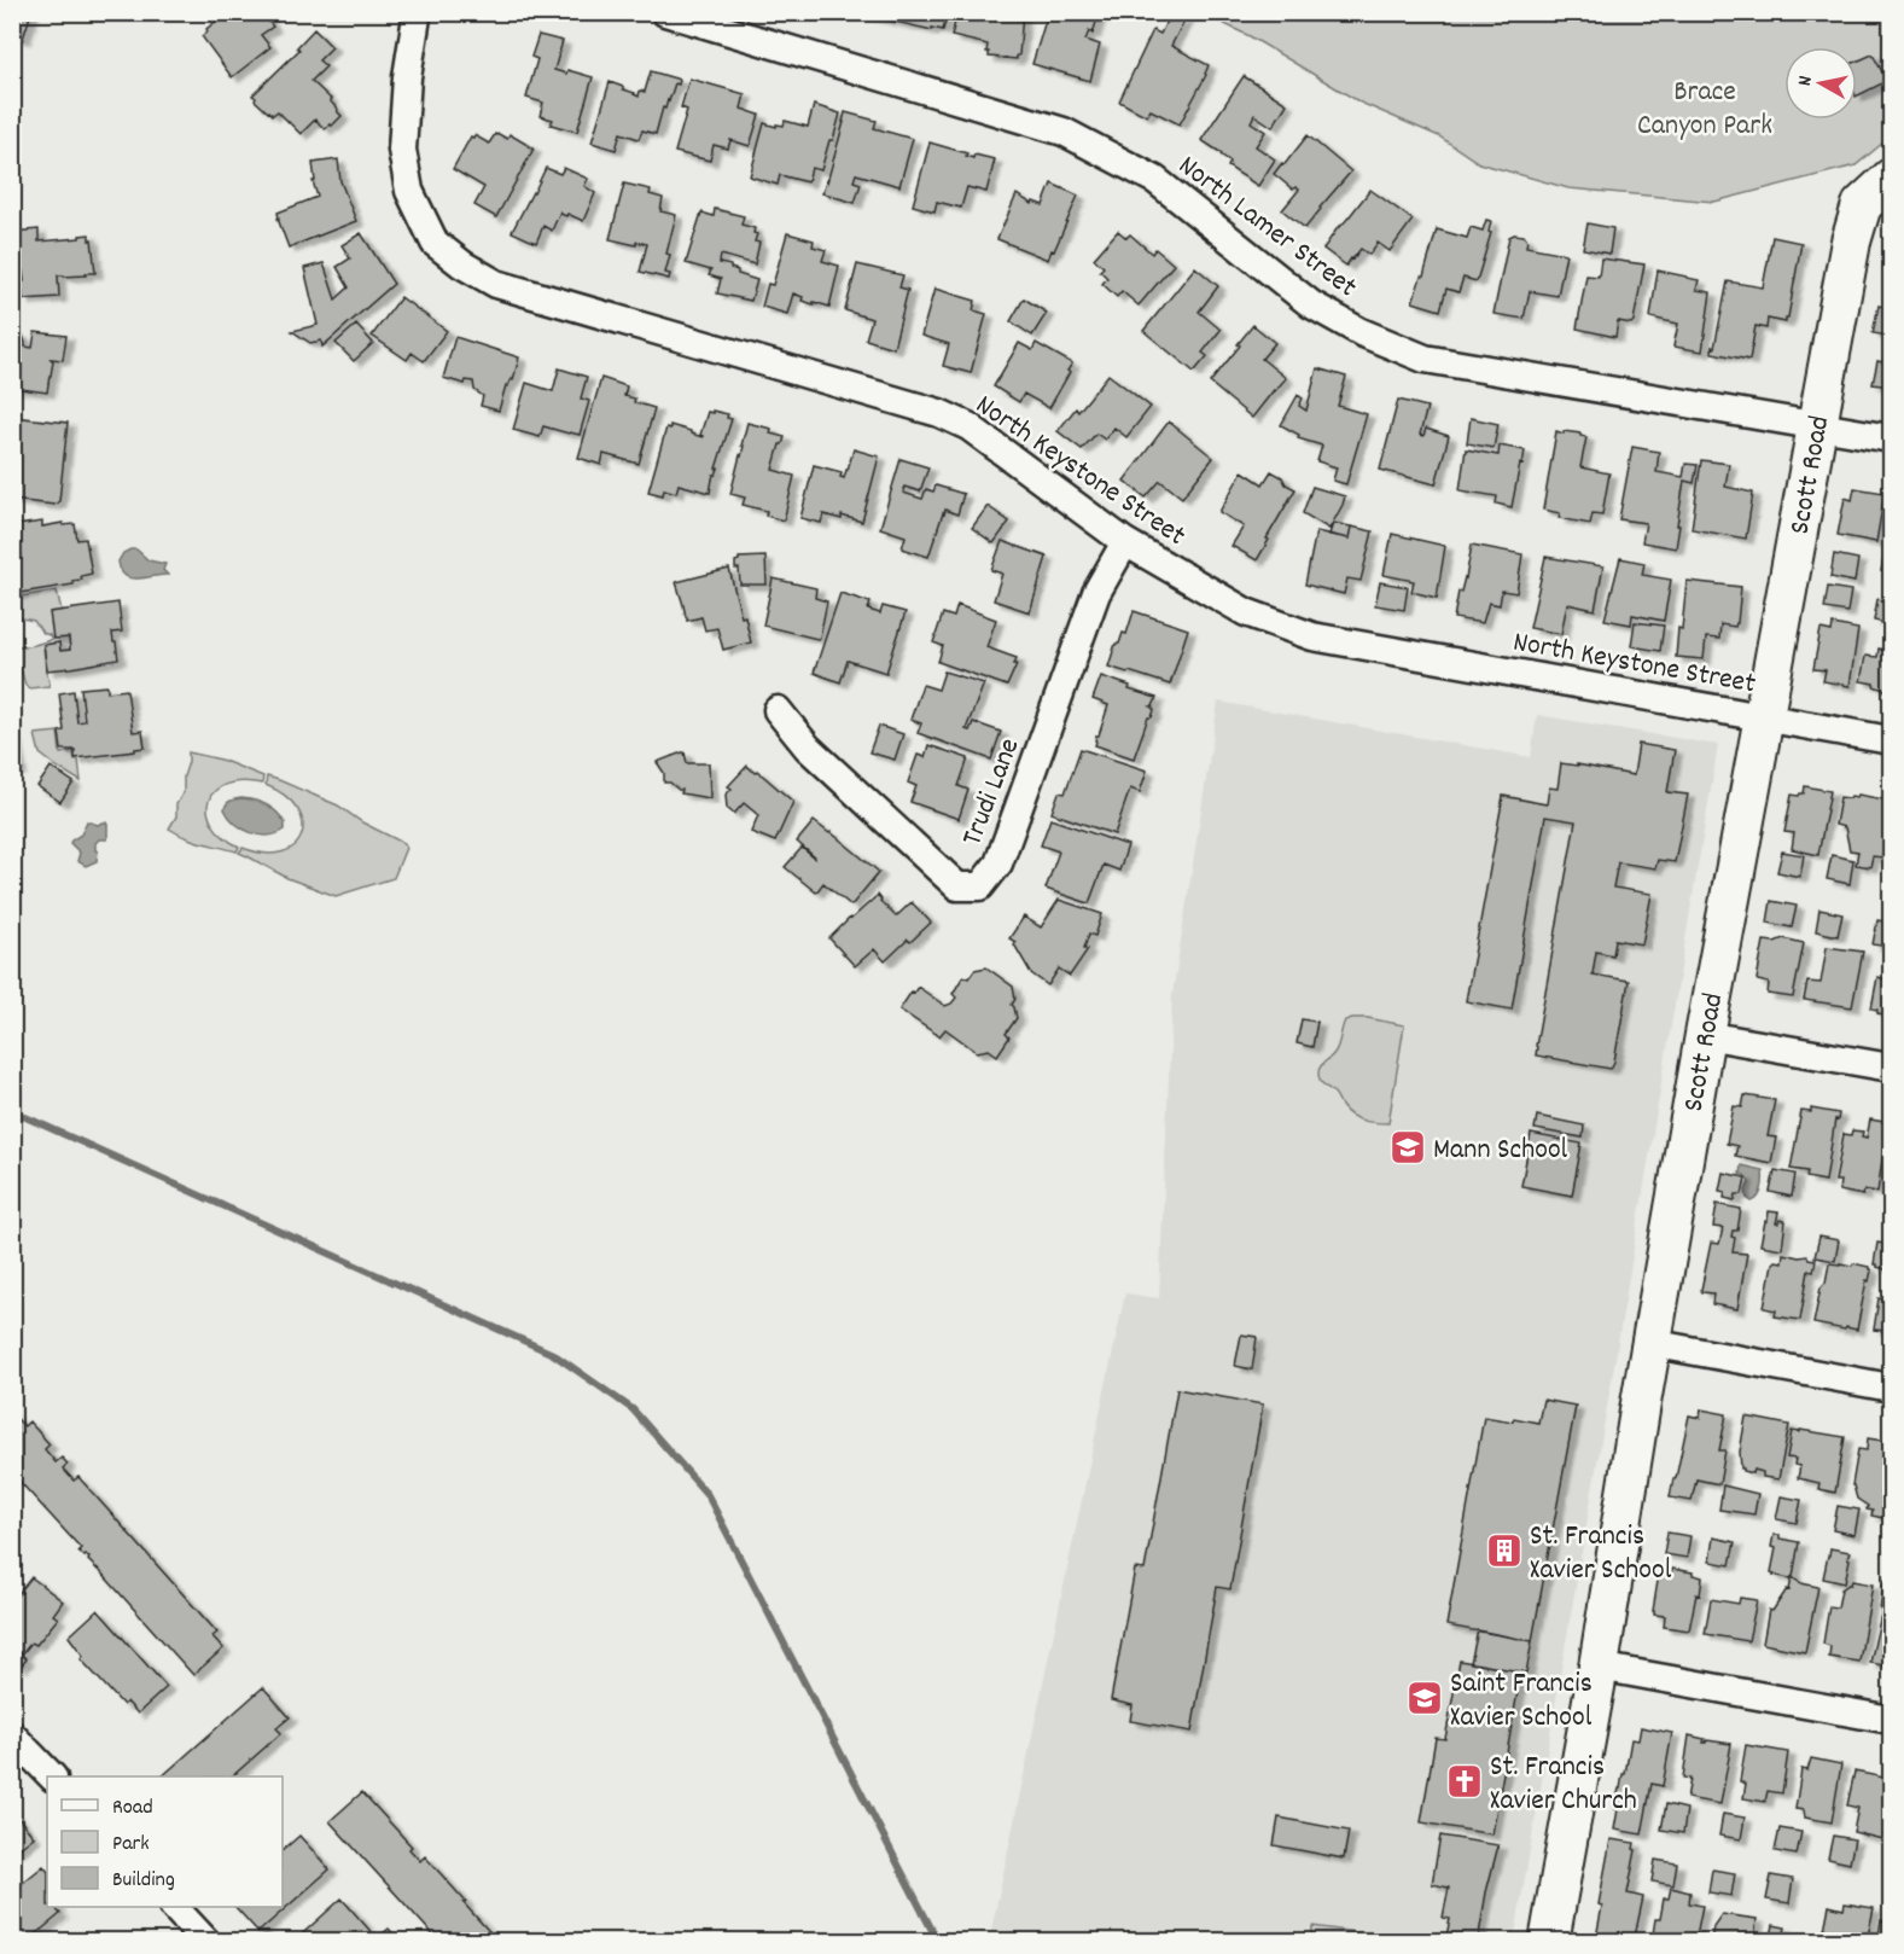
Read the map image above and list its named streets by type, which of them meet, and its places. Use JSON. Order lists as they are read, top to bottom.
{
  "streets": {
    "street": [
      "North Lamer Street",
      "North Keystone Street",
      "Scott Road",
      "Trudi Lane"
    ]
  },
  "crossings": [
    ["North Lamer Street", "Scott Road"],
    ["North Keystone Street", "Scott Road"],
    ["North Keystone Street", "Trudi Lane"]
  ],
  "parks": ["Brace Canyon Park"],
  "places": {
    "school or university": ["Mann School", "Saint Francis Xavier School"],
    "building": ["St. Francis Xavier School"],
    "church": ["St. Francis Xavier Church"]
  },
  "legend": ["Road", "Park", "Building"],
  "north": "left"
}
